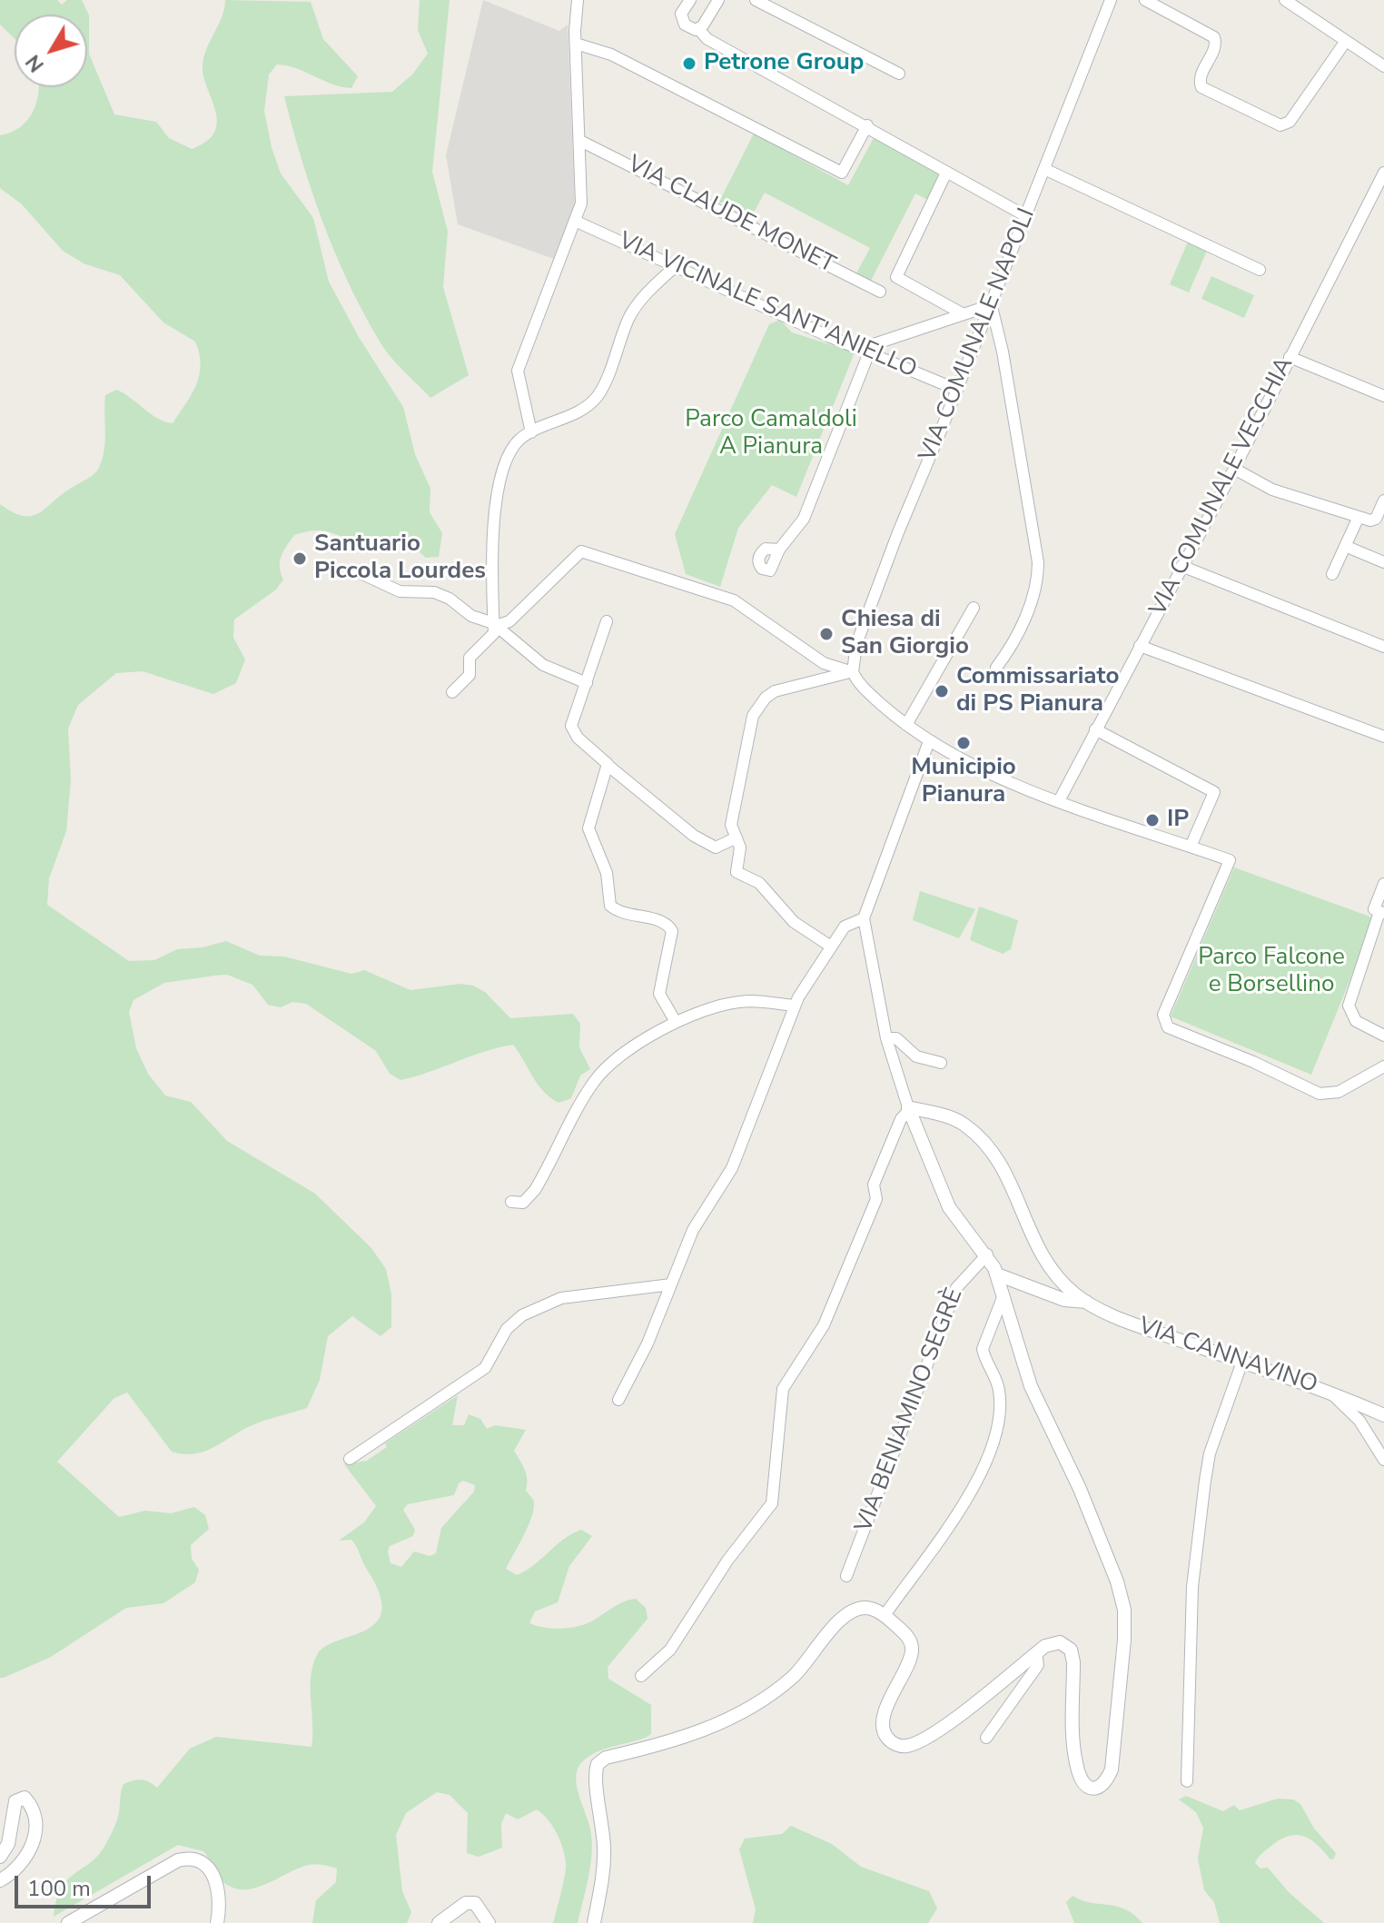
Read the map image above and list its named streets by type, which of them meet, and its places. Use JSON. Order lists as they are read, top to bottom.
{
  "streets": {
    "street": [
      "VIA CLAUDE MONET",
      "VIA VICINALE SANT'ANIELLO",
      "VIA COMUNALE NAPOLI",
      "VIA COMUNALE VECCHIA",
      "VIA CANNAVINO",
      "VIA BENIAMINO SEGRÈ"
    ]
  },
  "crossings": [
    ["VIA VICINALE SANT'ANIELLO", "VIA COMUNALE NAPOLI"]
  ],
  "parks": ["Parco Camaldoli A Pianura", "Parco Falcone e Borsellino"],
  "places": [
    "Petrone Group",
    "Santuario Piccola Lourdes",
    "Chiesa di San Giorgio",
    "Commissariato di PS Pianura",
    "Municipio Pianura",
    "IP"
  ],
  "scale_bar": "100 m",
  "north": "bottom left"
}
